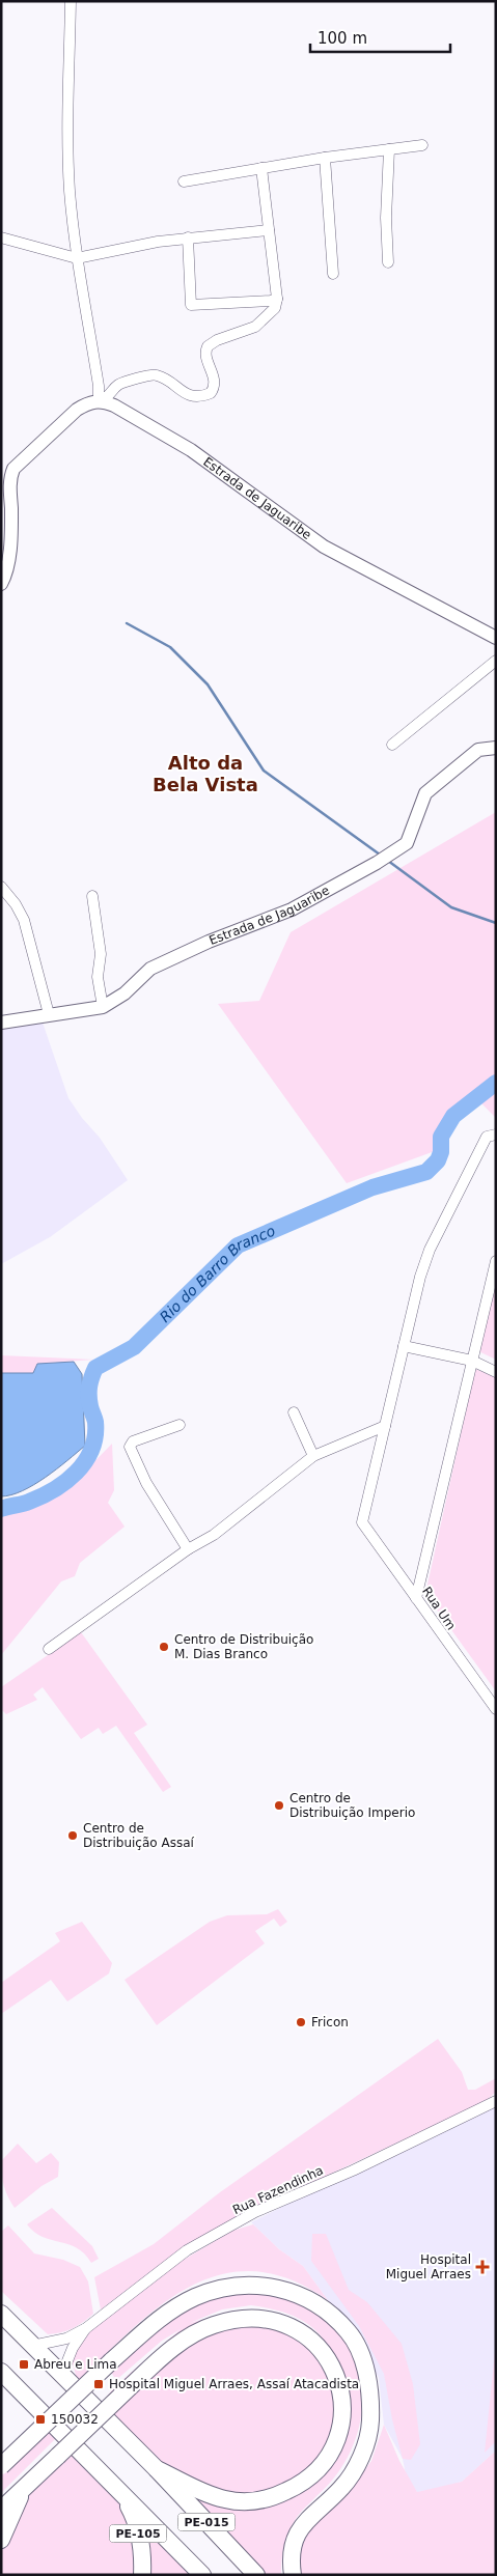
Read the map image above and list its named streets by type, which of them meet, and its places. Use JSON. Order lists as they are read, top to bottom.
{
  "streets": {
    "highway": ["PE-015", "PE-105"],
    "street": ["Estrada de Jaguaribe", "Rua Um", "Rua Fazendinha"]
  },
  "crossings": [
    ["PE-015", "PE-105"]
  ],
  "districts": ["Alto da Bela Vista"],
  "water": ["Rio do Barro Branco"],
  "places": {
    "other": [
      "Centro de Distribuição M. Dias Branco",
      "Centro de Distribuição Imperio",
      "Centro de Distribuição Assaí",
      "Fricon"
    ],
    "health": ["Hospital Miguel Arraes"],
    "transit": ["Abreu e Lima", "Hospital Miguel Arraes, Assaí Atacadista", "150032"]
  },
  "scale_bar": "100 m"
}
